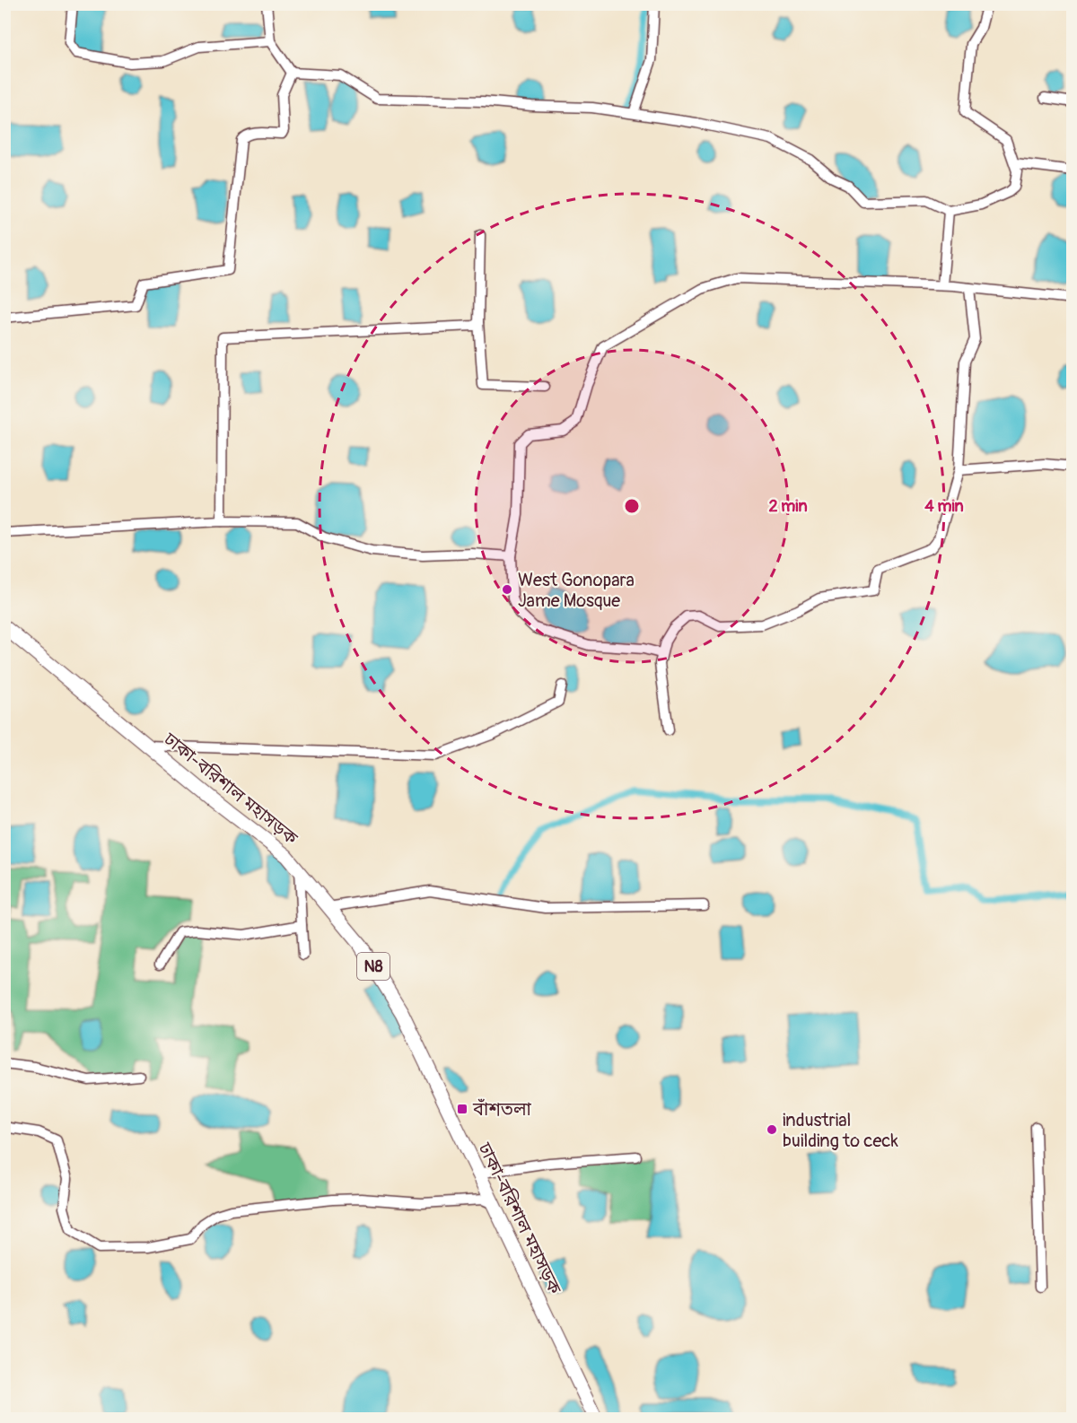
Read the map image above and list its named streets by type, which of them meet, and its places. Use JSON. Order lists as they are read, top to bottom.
{
  "streets": {
    "highway": ["ঢাকা-বরিশাল মহাসড়ক", "N8"]
  },
  "places": {
    "other": ["West Gonopara Jame Mosque", "industrial building to ceck"],
    "transit": ["বাঁশতলা"]
  },
  "rings": ["2 min", "4 min"]
}
